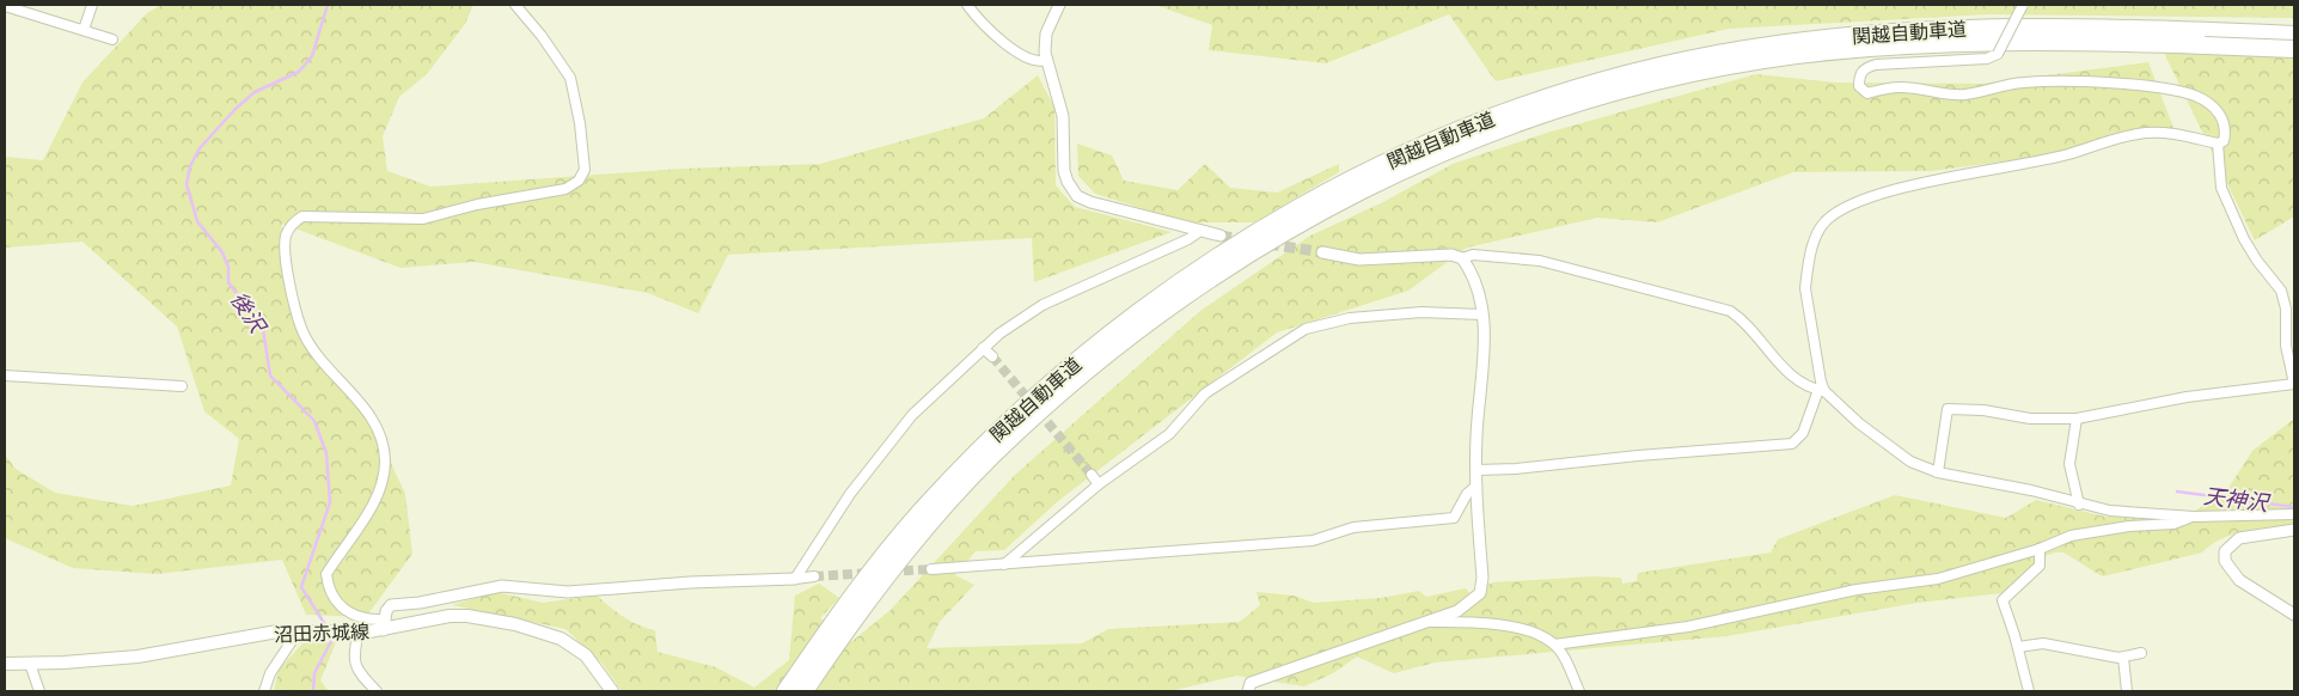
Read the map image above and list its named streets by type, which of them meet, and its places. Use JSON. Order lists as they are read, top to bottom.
{
  "streets": {
    "highway": ["関越自動車道"],
    "main road": ["沼田赤城線"]
  },
  "water": ["後沢", "天神沢"]
}
